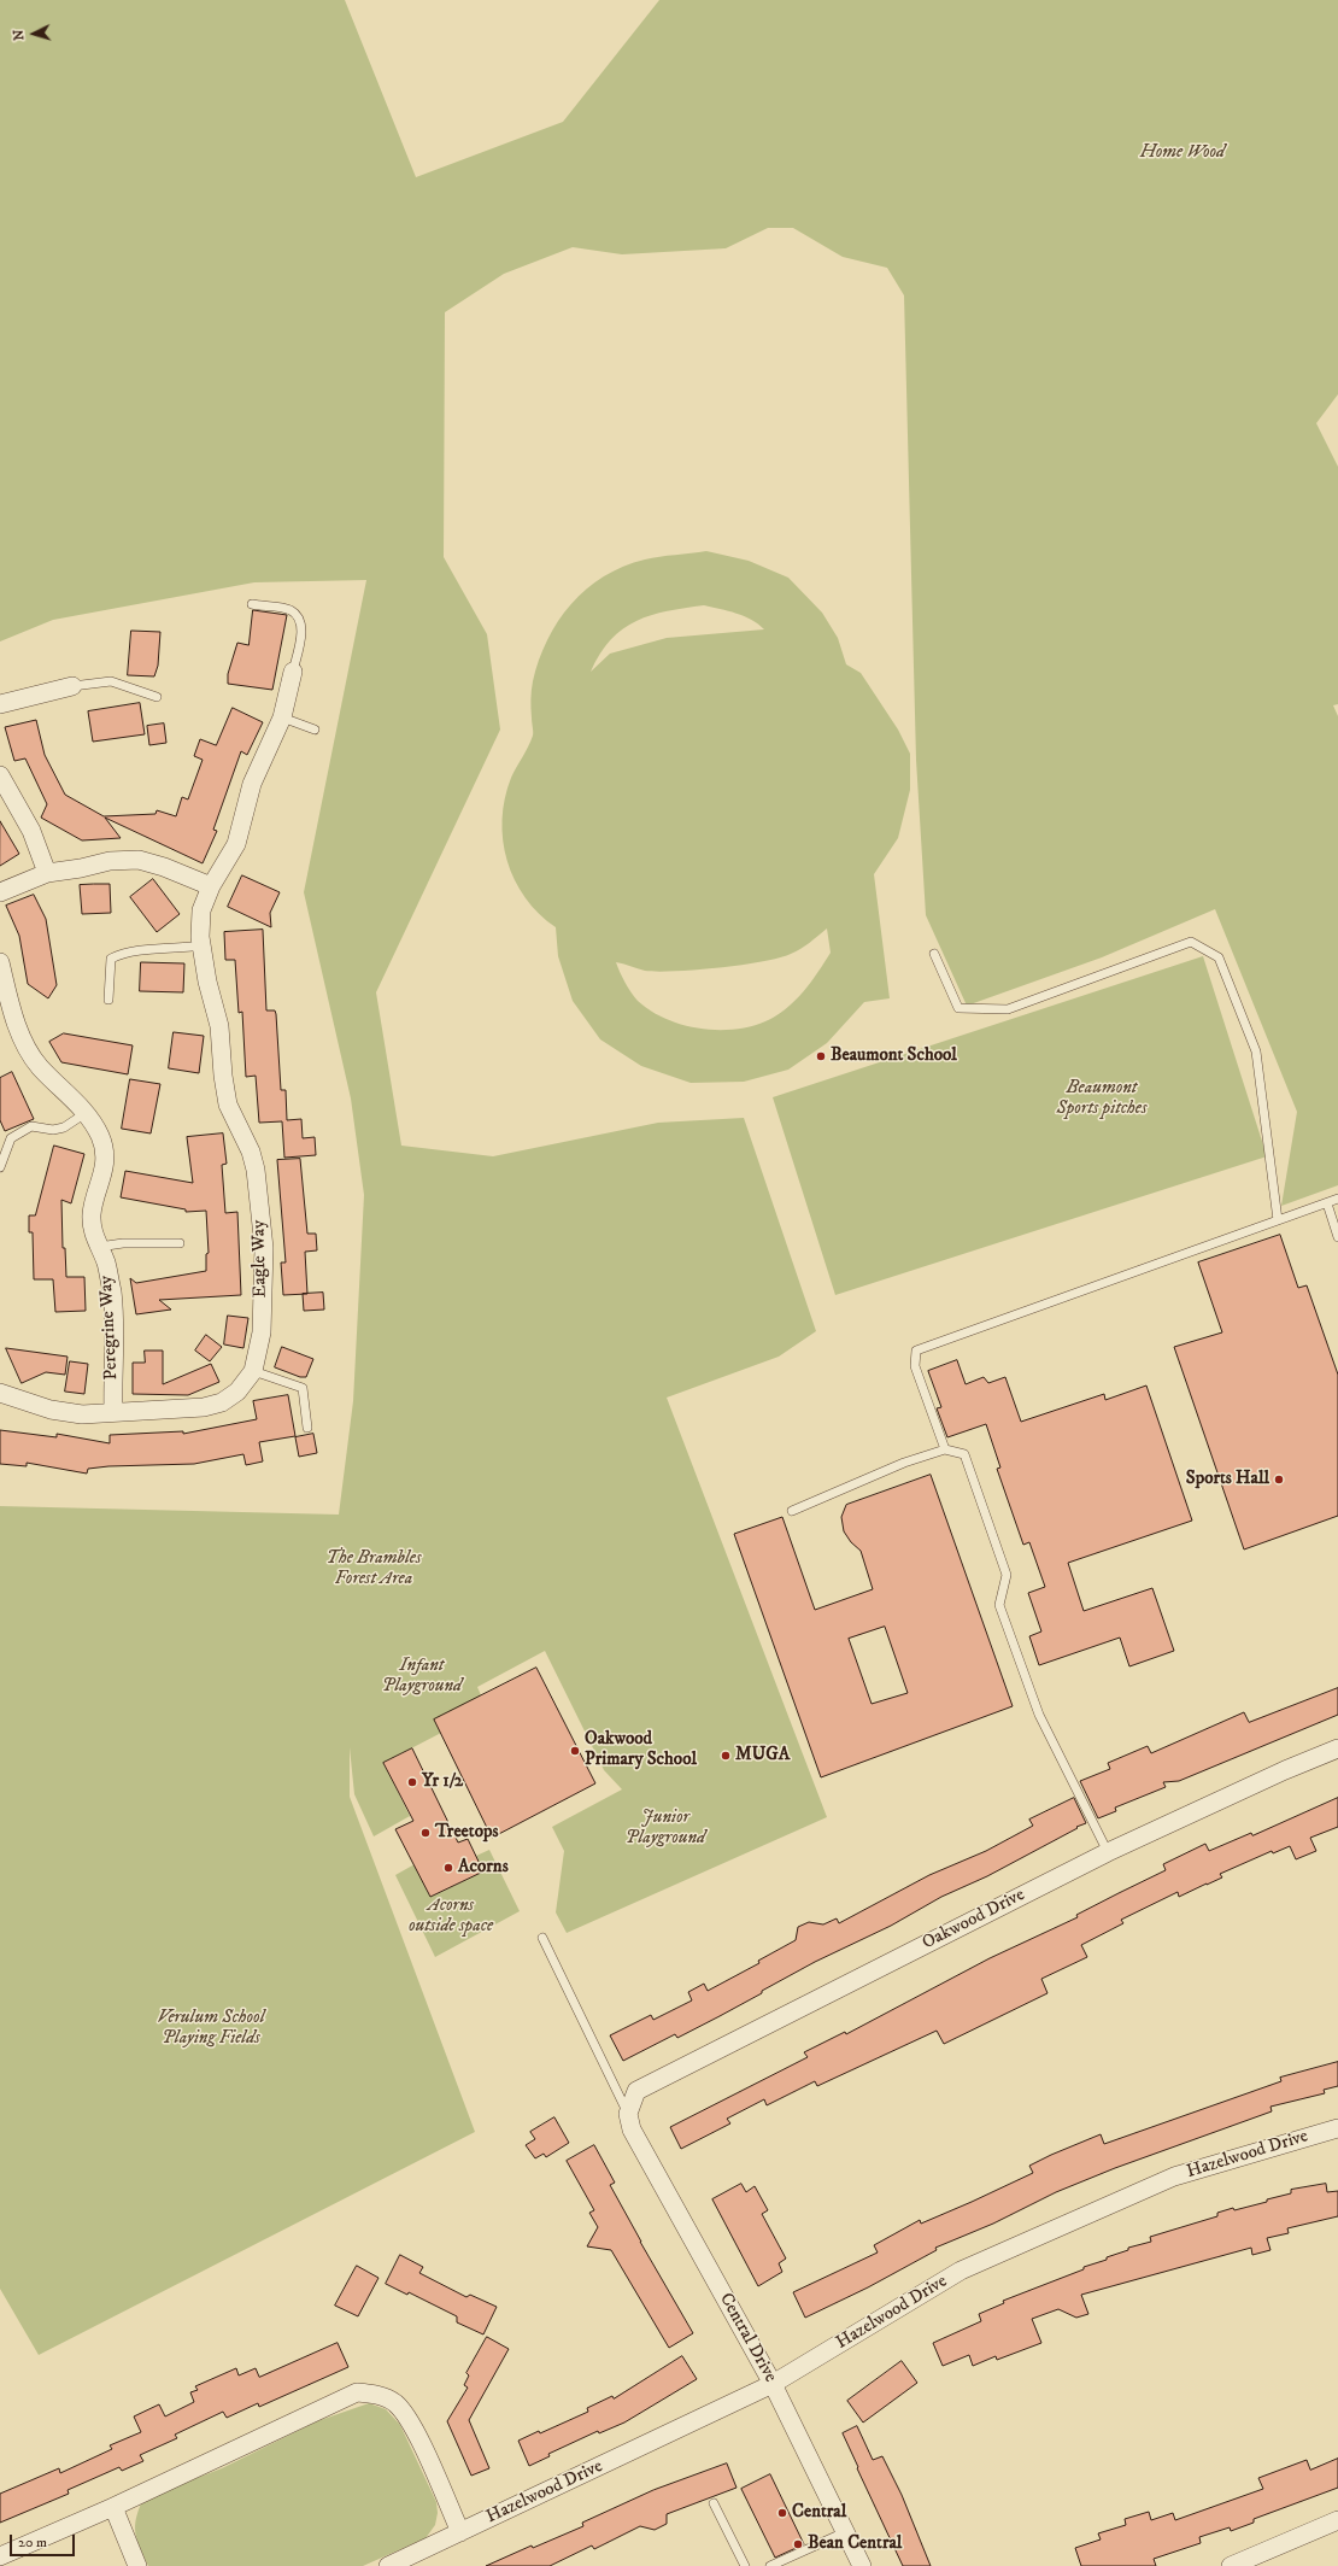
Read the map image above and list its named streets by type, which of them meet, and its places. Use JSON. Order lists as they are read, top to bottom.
{
  "streets": {
    "street": [
      "Eagle Way",
      "Peregrine Way",
      "Oakwood Drive",
      "Hazelwood Drive",
      "Central Drive"
    ]
  },
  "crossings": [
    ["Eagle Way", "Peregrine Way"],
    ["Oakwood Drive", "Central Drive"],
    ["Hazelwood Drive", "Central Drive"]
  ],
  "parks": [
    "Home Wood",
    "Beaumont Sports pitches",
    "The Brambles Forest Area",
    "Infant Playground",
    "Junior Playground",
    "Acorns outside space",
    "Verulum School Playing Fields"
  ],
  "places": [
    "Beaumont School",
    "Sports Hall",
    "Oakwood Primary School",
    "MUGA",
    "Yr 1/2",
    "Treetops",
    "Acorns",
    "Central",
    "Bean Central"
  ],
  "scale_bar": "20 m",
  "north": "left"
}
